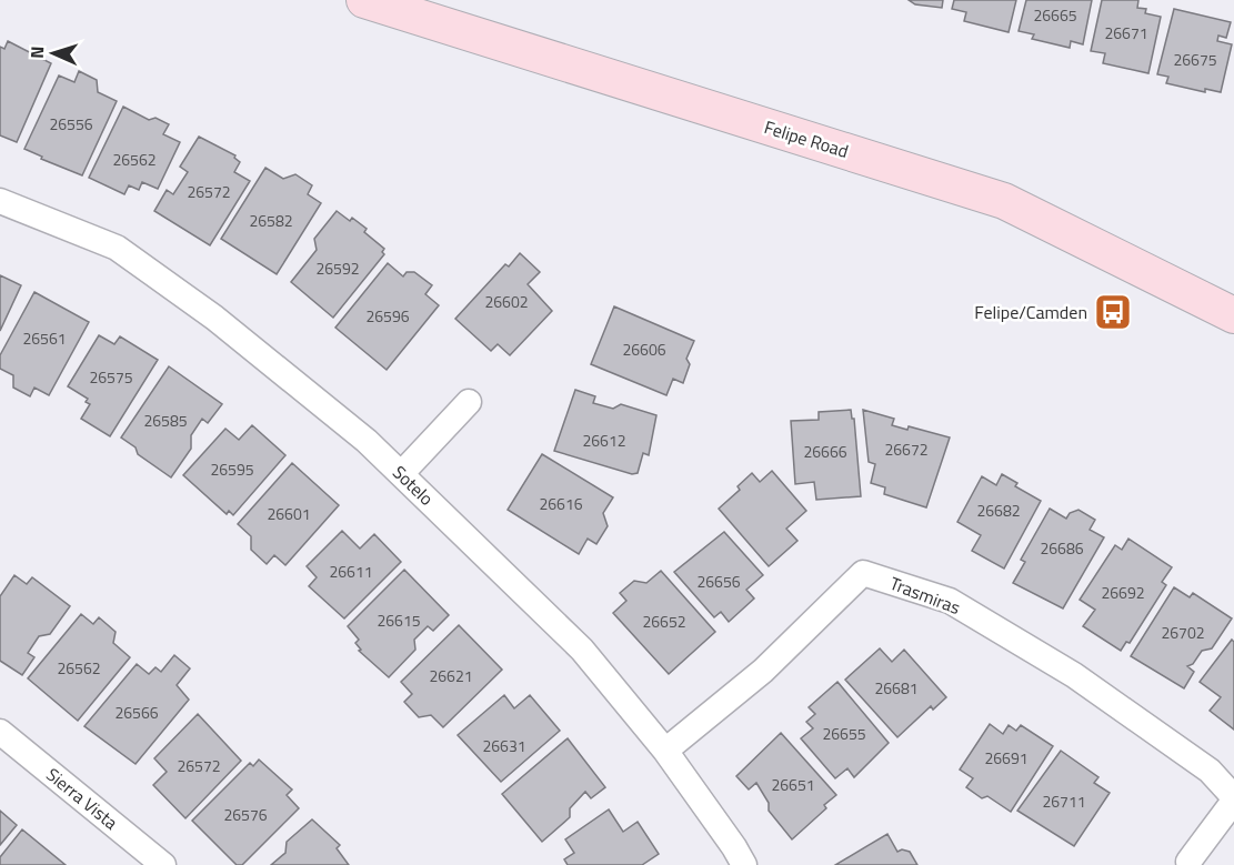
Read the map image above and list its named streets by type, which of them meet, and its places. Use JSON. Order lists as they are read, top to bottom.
{
  "streets": {
    "main road": ["Felipe Road"],
    "street": ["Sotelo", "Trasmiras", "Sierra Vista"]
  },
  "crossings": [
    ["Sotelo", "Trasmiras"]
  ],
  "places": {
    "bus stop": ["Felipe/Camden"]
  },
  "house_numbers": [
    "26665",
    "26671",
    "26675",
    "26556",
    "26562",
    "26572",
    "26582",
    "26592",
    "26602",
    "26596",
    "26561",
    "26606",
    "26575",
    "26585",
    "26612",
    "26672",
    "26666",
    "26595",
    "26616",
    "26682",
    "26601",
    "26686",
    "26611",
    "26656",
    "26692",
    "26615",
    "26652",
    "26702",
    "26562",
    "26621",
    "26681",
    "26566",
    "26655",
    "26631",
    "26691",
    "26572",
    "26651",
    "26711",
    "26576"
  ],
  "north": "left"
}
